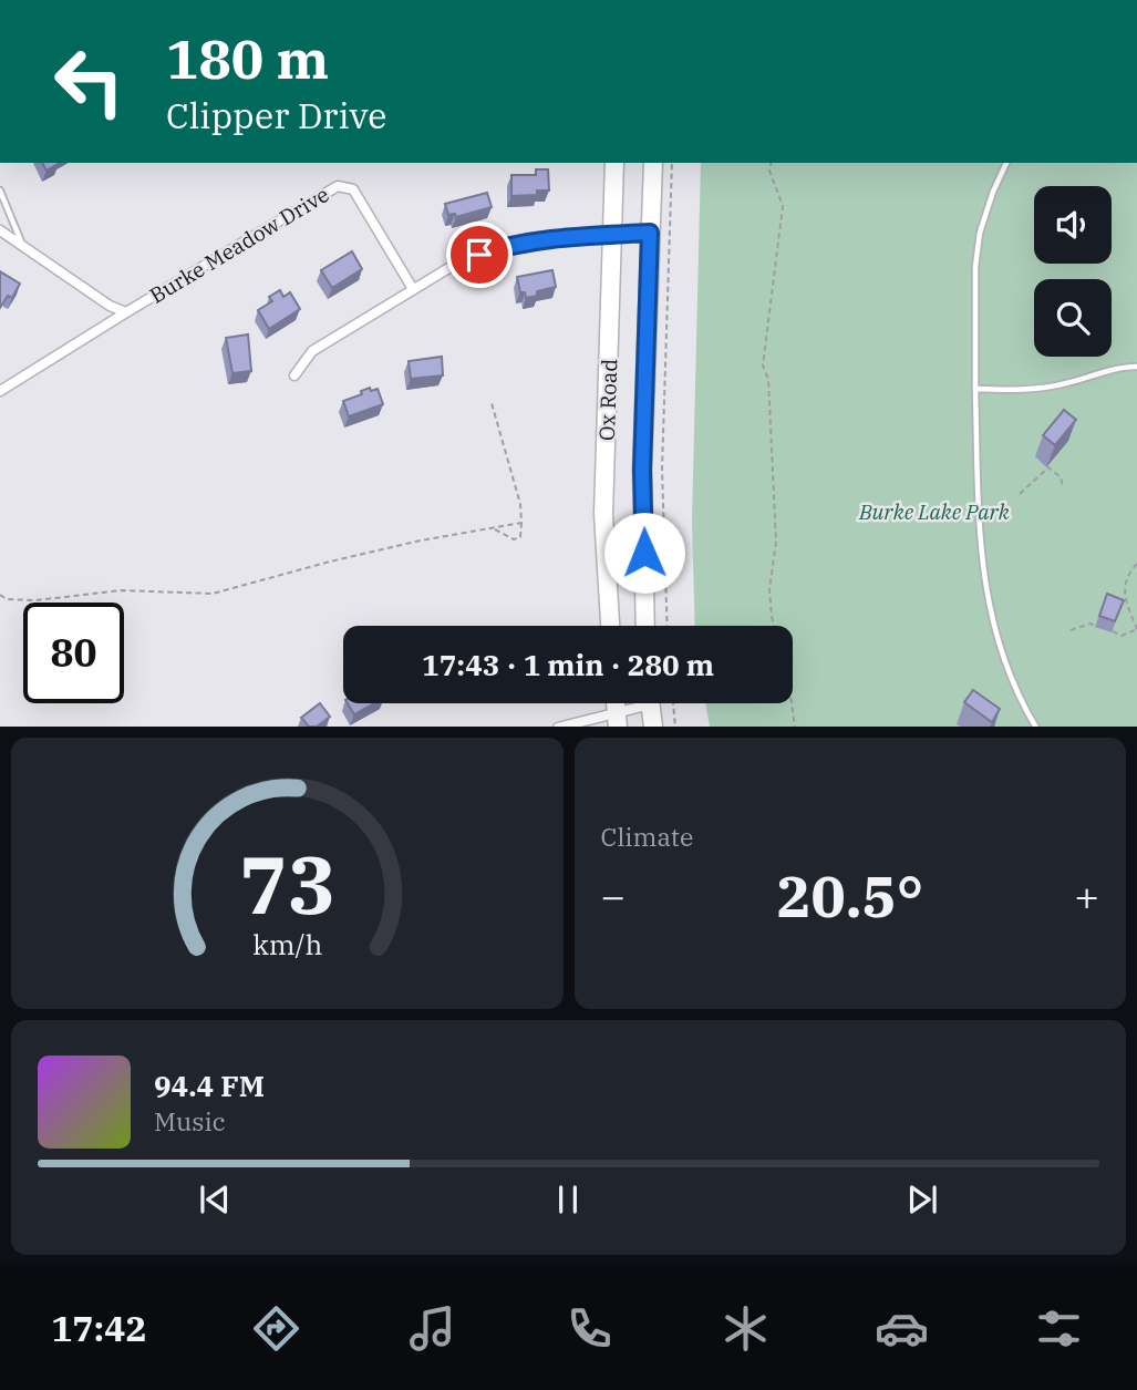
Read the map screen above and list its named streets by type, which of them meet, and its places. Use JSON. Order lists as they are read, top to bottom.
{
  "streets": {
    "highway": ["Ox Road"],
    "street": ["Burke Meadow Drive"]
  },
  "parks": ["Burke Lake Park"],
  "page": {
    "turn": ["180 m", "Clipper Drive"],
    "limit": "80",
    "trip": "17:43 · 1 min · 280 m",
    "tile": "Climate",
    "heat": ["−", "20.5°", "+"],
    "song": ["94.4 FM", "Music"],
    "tabs": "17:42",
    "gauge": ["73", "km/h"]
  }
}
